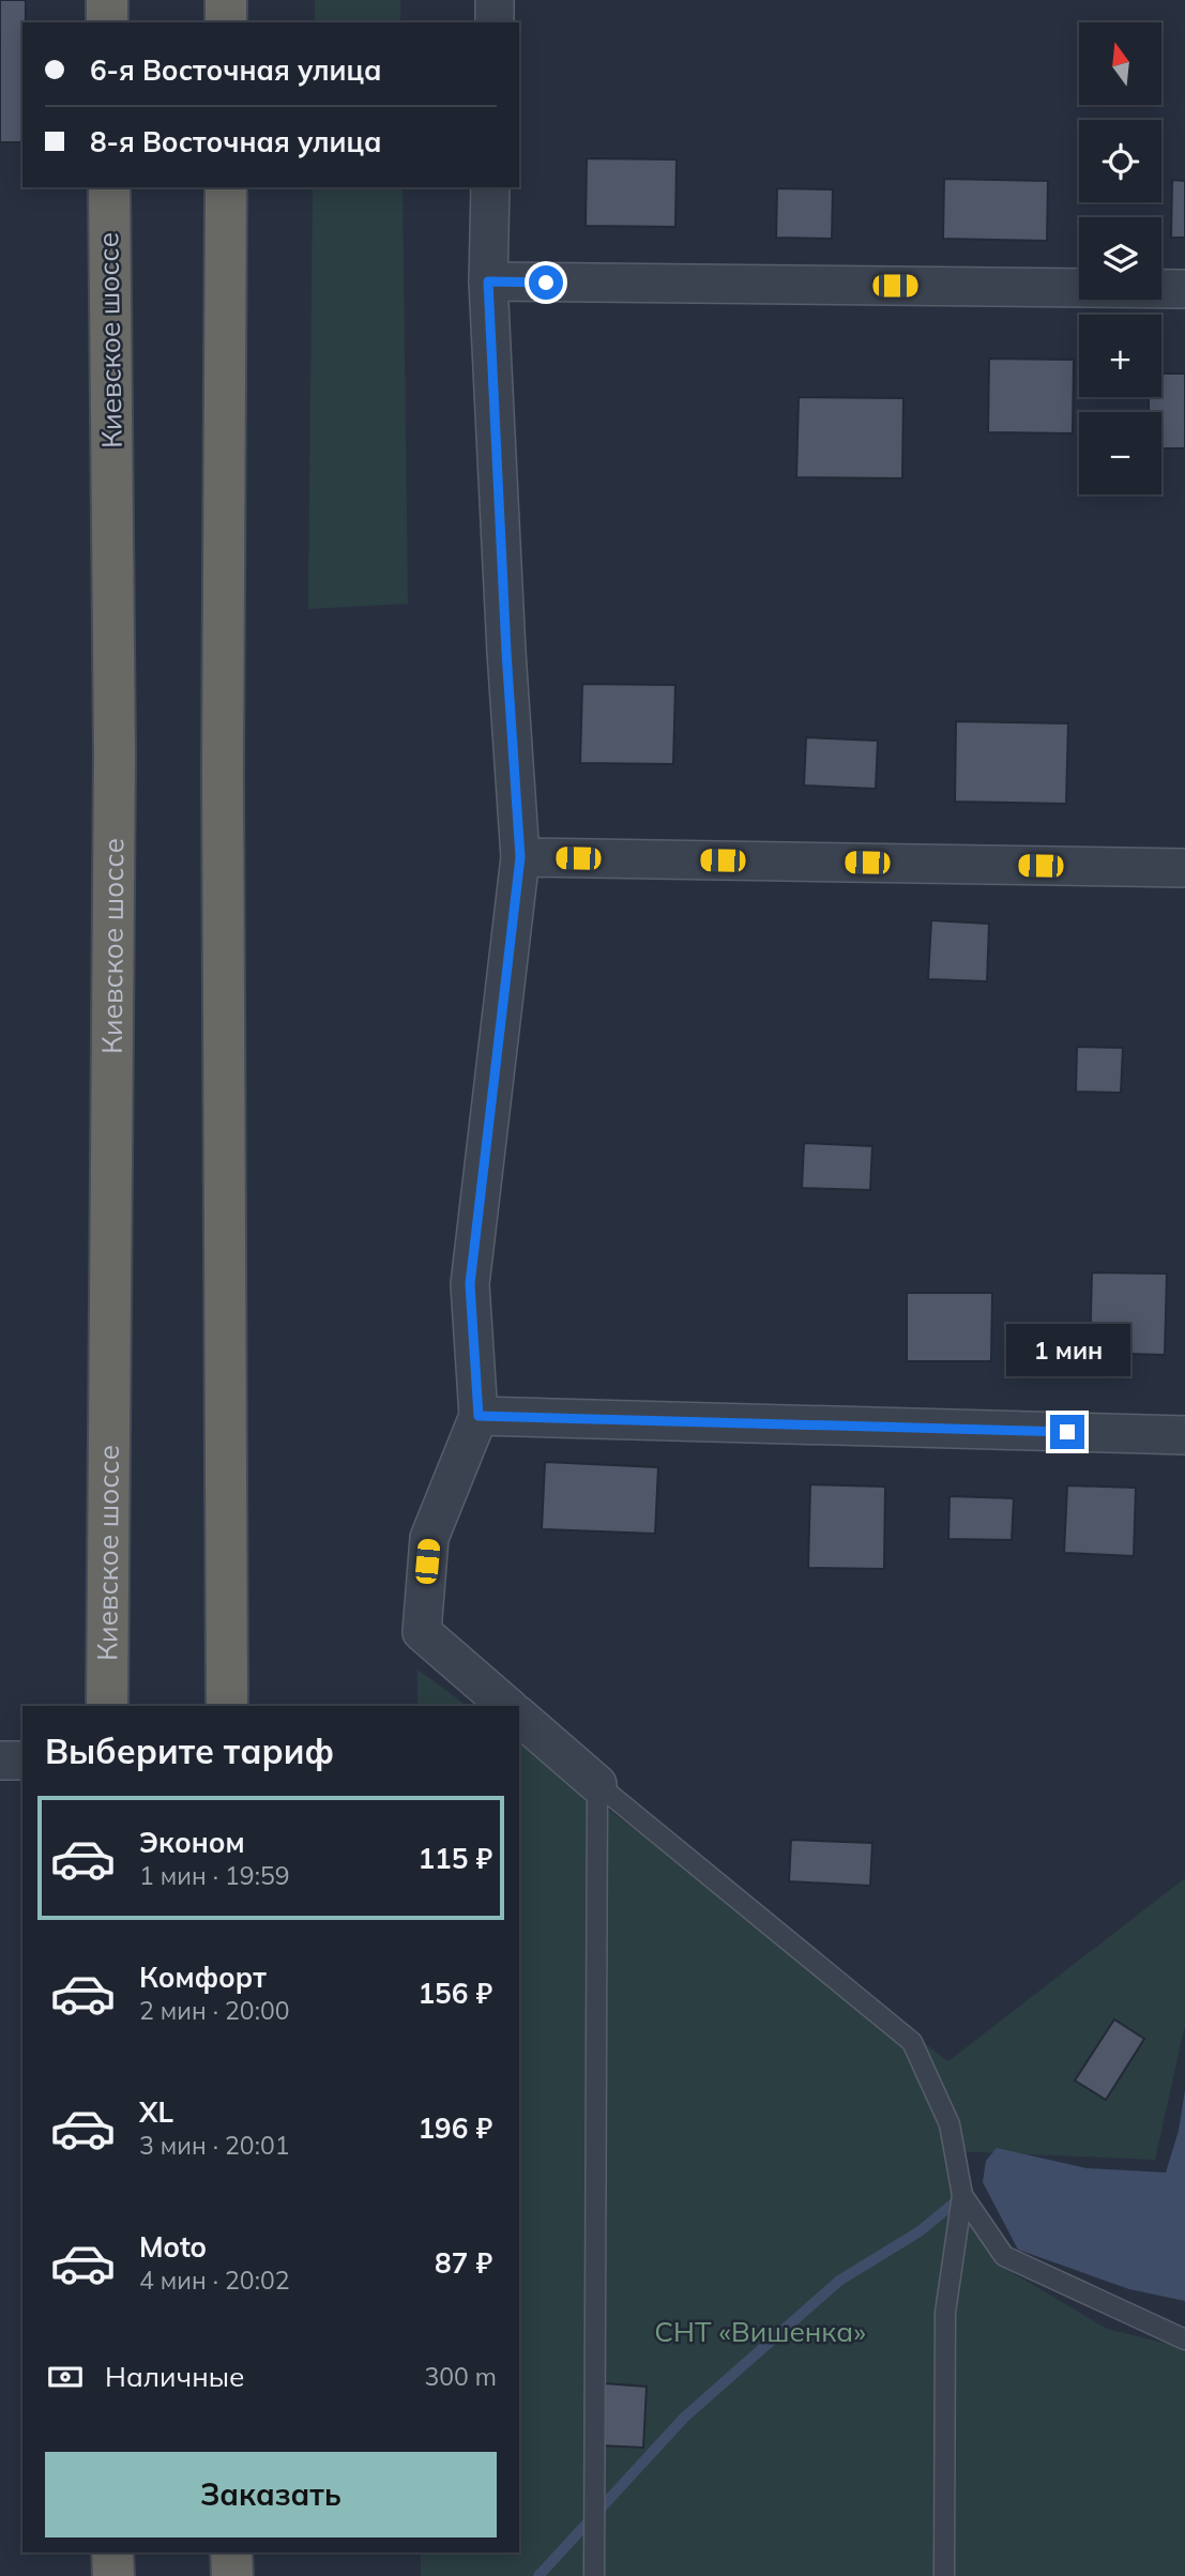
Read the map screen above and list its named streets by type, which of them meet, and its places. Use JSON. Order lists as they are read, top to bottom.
{
  "streets": {
    "highway": ["Киевское шоссе"]
  },
  "parks": ["СНТ «Вишенка»"],
  "north": "top",
  "page": {
    "map_buttons": ["+", "−"],
    "banner": ["6-я Восточная улица", "8-я Восточная улица"],
    "bubble": "1 мин",
    "heading": "Выберите тариф",
    "list": [
      {
        "name": "Эконом",
        "note": "1 мин · 19:59",
        "value": "115 ₽"
      },
      {
        "name": "Комфорт",
        "note": "2 мин · 20:00",
        "value": "156 ₽"
      },
      {
        "name": "XL",
        "note": "3 мин · 20:01",
        "value": "196 ₽"
      },
      {
        "name": "Moto",
        "note": "4 мин · 20:02",
        "value": "87 ₽"
      }
    ],
    "pay": ["Наличные", "300 m"],
    "buttons": "Заказать"
  }
}
